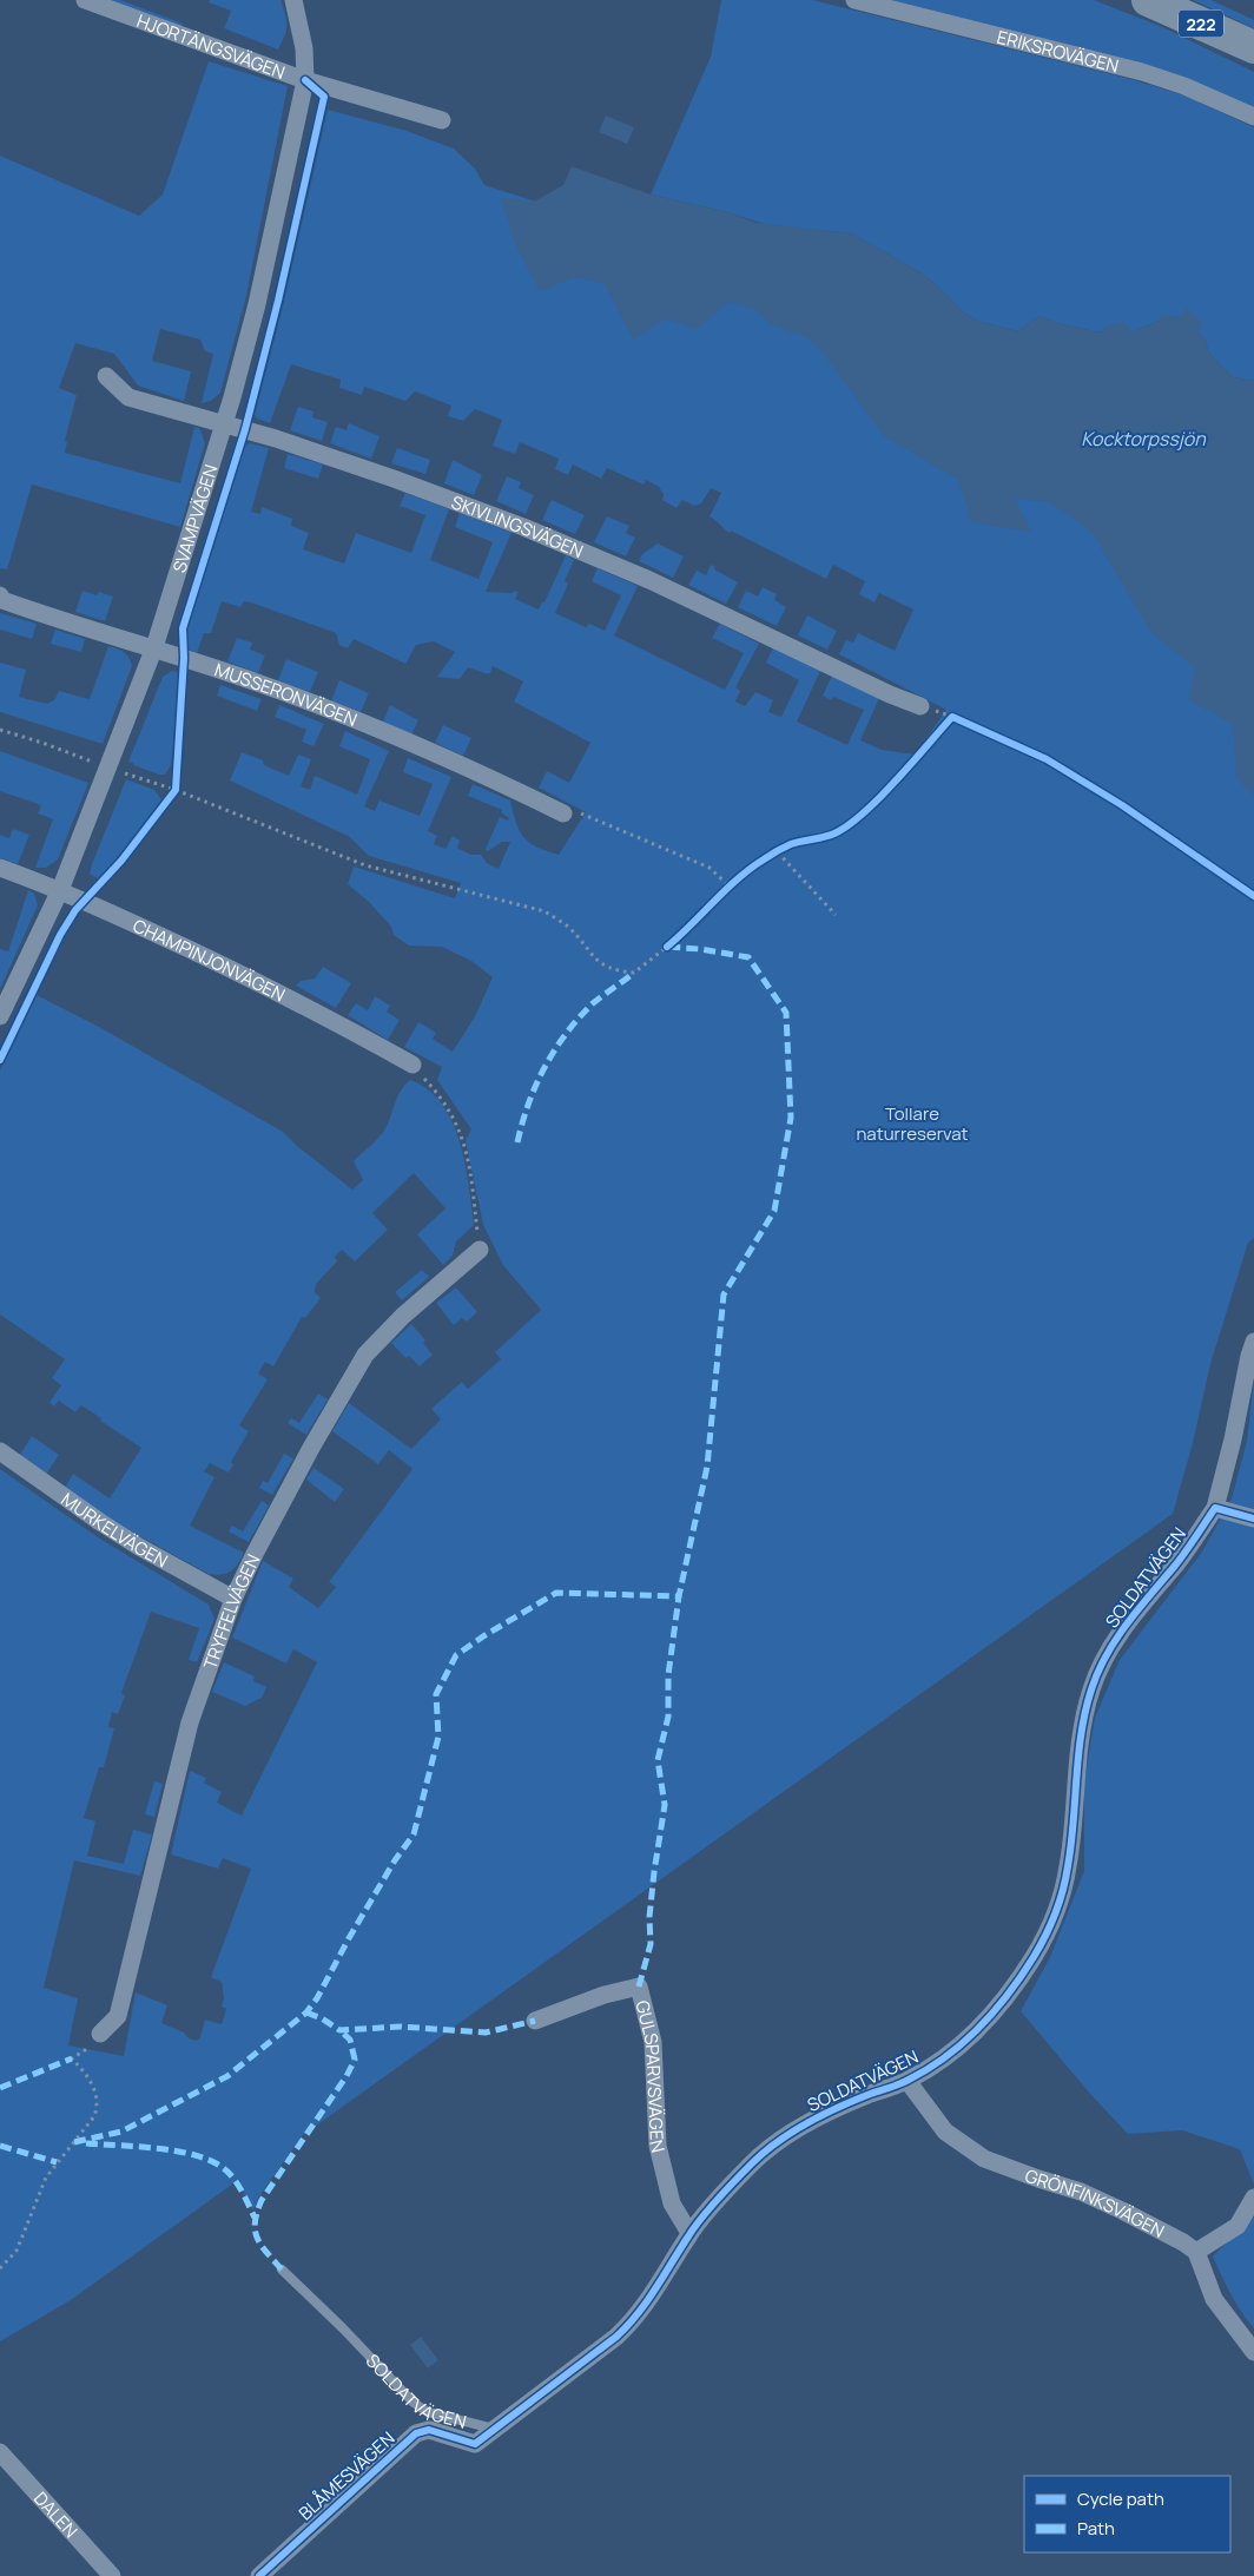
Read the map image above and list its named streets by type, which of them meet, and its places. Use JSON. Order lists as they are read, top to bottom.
{
  "streets": {
    "highway": ["222"],
    "street": [
      "HJORTÄNGSVÄGEN",
      "ERIKSROVÄGEN",
      "SVAMPVÄGEN",
      "SKIVLINGSVÄGEN",
      "MUSSERONVÄGEN",
      "CHAMPINJONVÄGEN",
      "MURKELVÄGEN",
      "SOLDATVÄGEN",
      "TRYFFELVÄGEN",
      "GULSPARVSVÄGEN",
      "GRÖNFINKSVÄGEN",
      "BLÅMESVÄGEN",
      "DALEN"
    ]
  },
  "crossings": [
    ["HJORTÄNGSVÄGEN", "SVAMPVÄGEN"],
    ["SVAMPVÄGEN", "SKIVLINGSVÄGEN"],
    ["SVAMPVÄGEN", "MUSSERONVÄGEN"],
    ["SVAMPVÄGEN", "CHAMPINJONVÄGEN"],
    ["MURKELVÄGEN", "TRYFFELVÄGEN"],
    ["SOLDATVÄGEN", "GULSPARVSVÄGEN"],
    ["SOLDATVÄGEN", "GRÖNFINKSVÄGEN"],
    ["SOLDATVÄGEN", "BLÅMESVÄGEN"]
  ],
  "water": ["Kocktorpssjön"],
  "parks": ["Tollare naturreservat"],
  "legend": ["Cycle path", "Path"]
}
